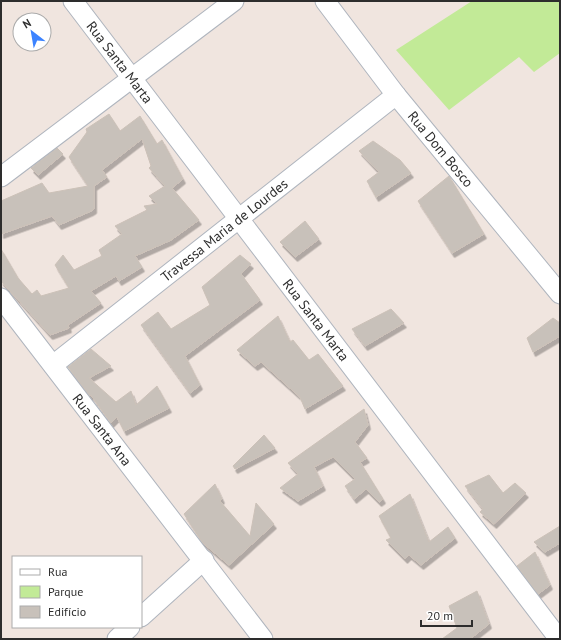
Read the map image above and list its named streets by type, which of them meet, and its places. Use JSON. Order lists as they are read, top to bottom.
{
  "streets": {
    "street": [
      "Rua Santa Marta",
      "Rua Dom Bosco",
      "Travessa Maria de Lourdes",
      "Rua Santa Ana"
    ]
  },
  "crossings": [
    ["Rua Santa Marta", "Travessa Maria de Lourdes"],
    ["Rua Dom Bosco", "Travessa Maria de Lourdes"],
    ["Travessa Maria de Lourdes", "Rua Santa Ana"]
  ],
  "legend": ["Rua", "Parque", "Edifício"],
  "scale_bar": "20 m",
  "north": "top left"
}
